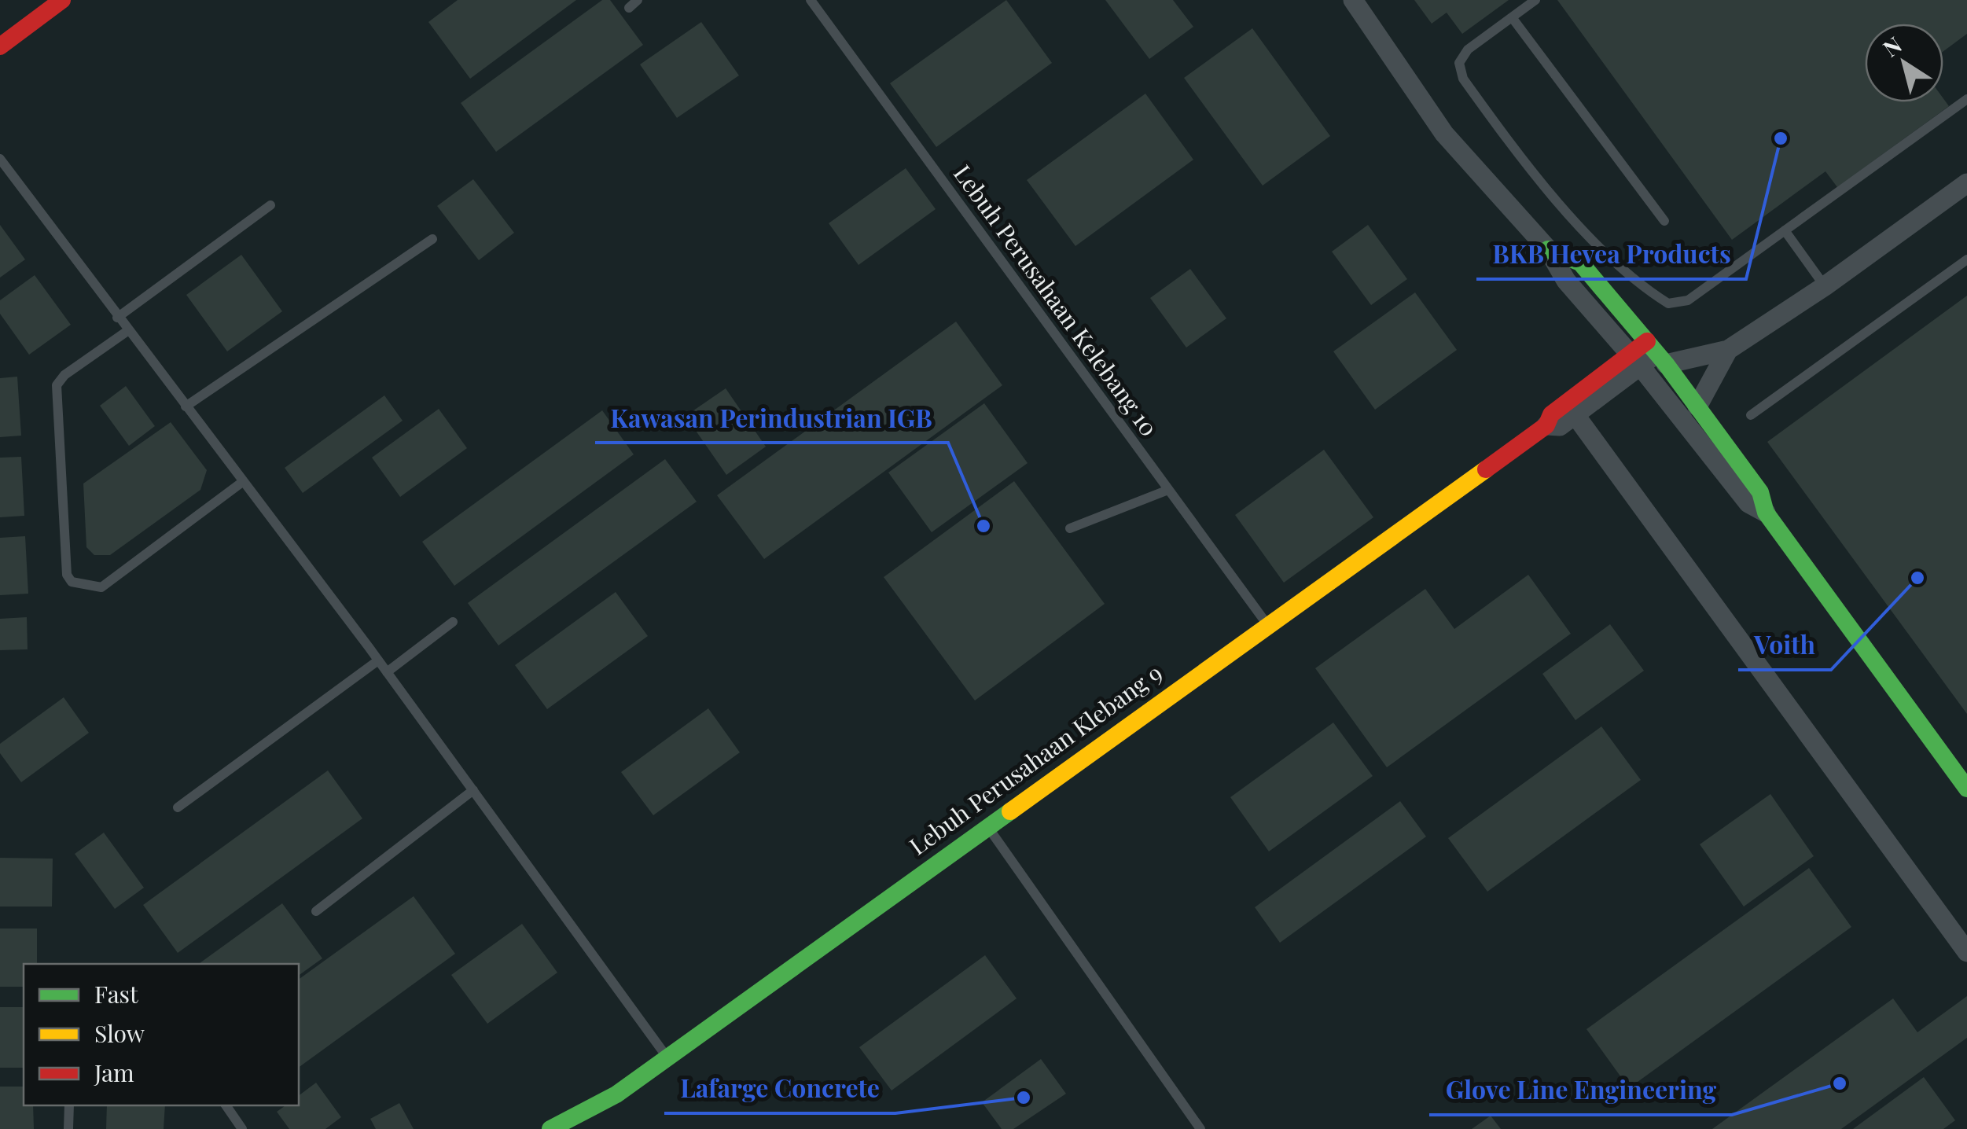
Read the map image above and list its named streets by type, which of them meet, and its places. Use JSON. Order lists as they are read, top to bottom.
{
  "streets": {
    "street": ["Lebuh Perusahaan Klebang 9"],
    "lane": ["Lebuh Perusahaan Kelebang 10"]
  },
  "crossings": [
    ["Lebuh Perusahaan Kelebang 10", "Lebuh Perusahaan Klebang 9"]
  ],
  "places": [
    "BKB Hevea Products",
    "Kawasan Perindustrian IGB",
    "Voith",
    "Glove Line Engineering",
    "Lafarge Concrete"
  ],
  "legend": ["Fast", "Slow", "Jam"],
  "north": "top left"
}
